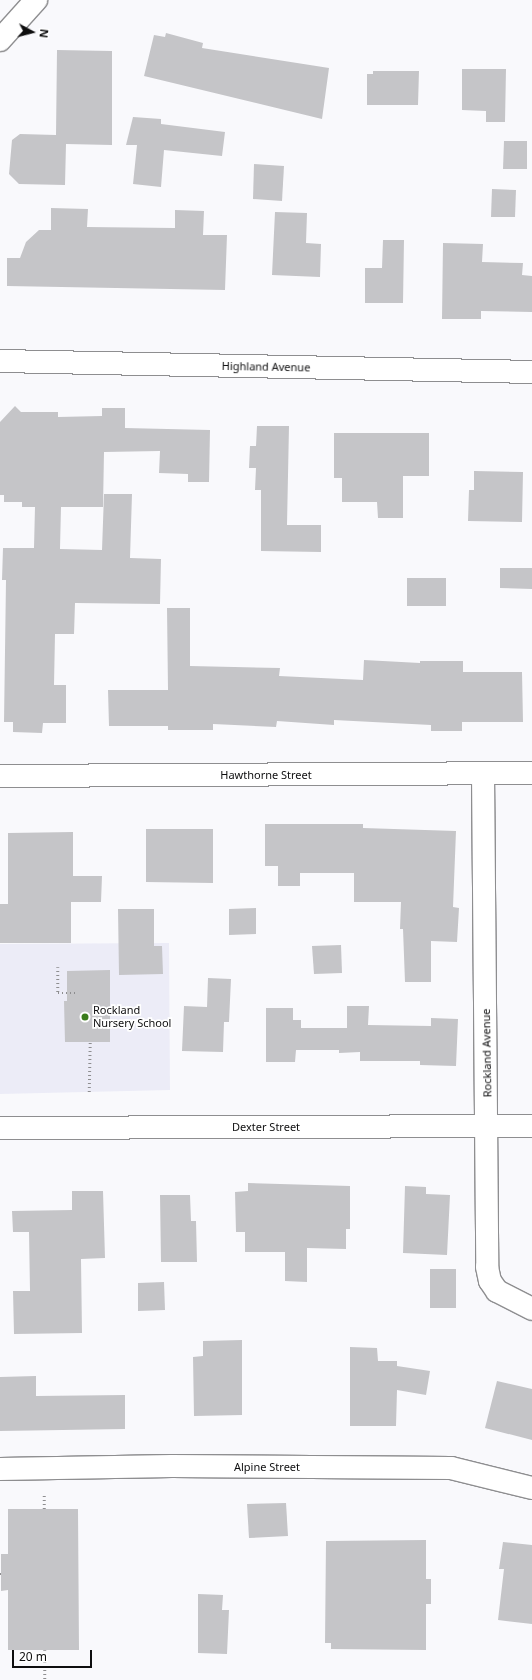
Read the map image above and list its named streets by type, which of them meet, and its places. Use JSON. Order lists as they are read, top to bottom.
{
  "streets": {
    "street": [
      "Highland Avenue",
      "Hawthorne Street",
      "Rockland Avenue",
      "Dexter Street",
      "Alpine Street"
    ]
  },
  "crossings": [
    ["Hawthorne Street", "Rockland Avenue"],
    ["Rockland Avenue", "Dexter Street"]
  ],
  "places": ["Rockland Nursery School"],
  "scale_bar": "20 m",
  "north": "right"
}
